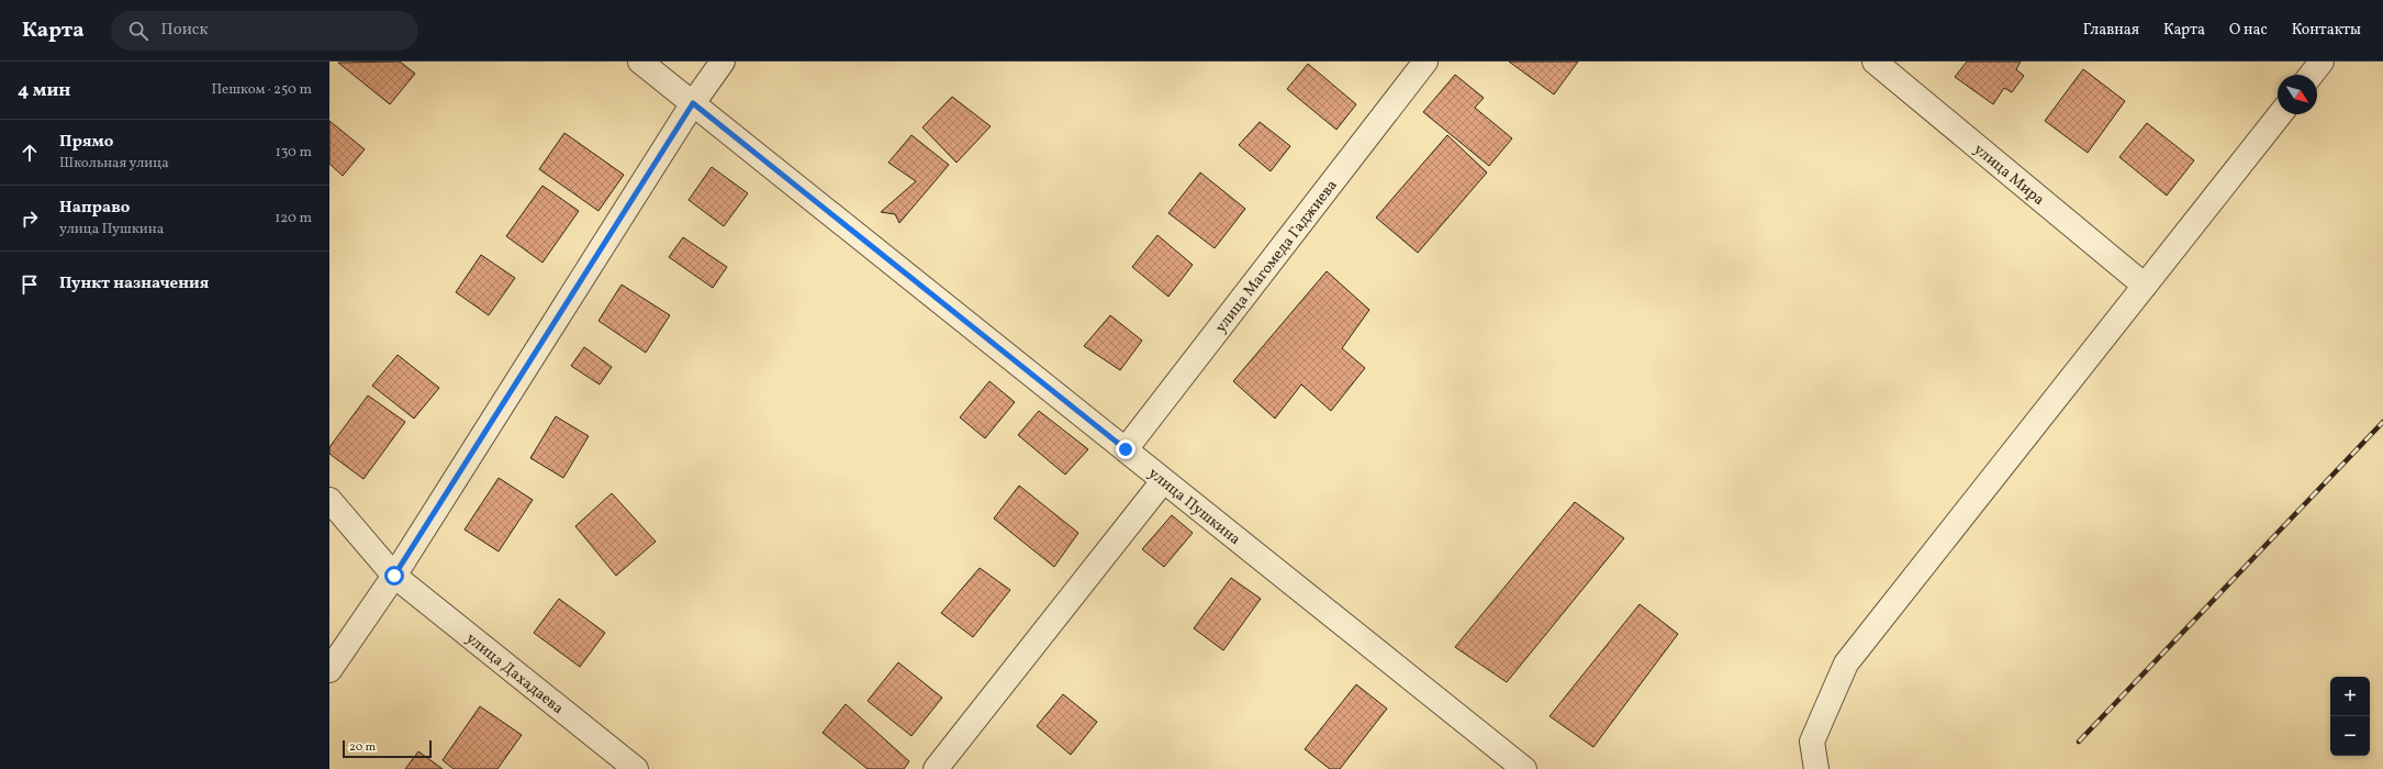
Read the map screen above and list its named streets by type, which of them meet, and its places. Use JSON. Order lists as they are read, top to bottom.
{
  "streets": {
    "street": [
      "улица Мира",
      "улица Магомеда Гаджиева",
      "улица Пушкина",
      "улица Дахадаева"
    ]
  },
  "crossings": [
    ["улица Магомеда Гаджиева", "улица Пушкина"]
  ],
  "scale_bar": "20 m",
  "north": "bottom right",
  "page": {
    "header": "Карта",
    "search": "Поиск",
    "nav": [
      "Главная",
      "Карта",
      "О нас",
      "Контакты"
    ],
    "heading": ["4 мин", "Пешком · 250 m"],
    "list": [
      ["Прямо", "Школьная улица", "130 m"],
      ["Направо", "улица Пушкина", "120 m"],
      "Пункт назначения"
    ],
    "map_buttons": ["+", "−"],
    "scale": "20 m"
  }
}
